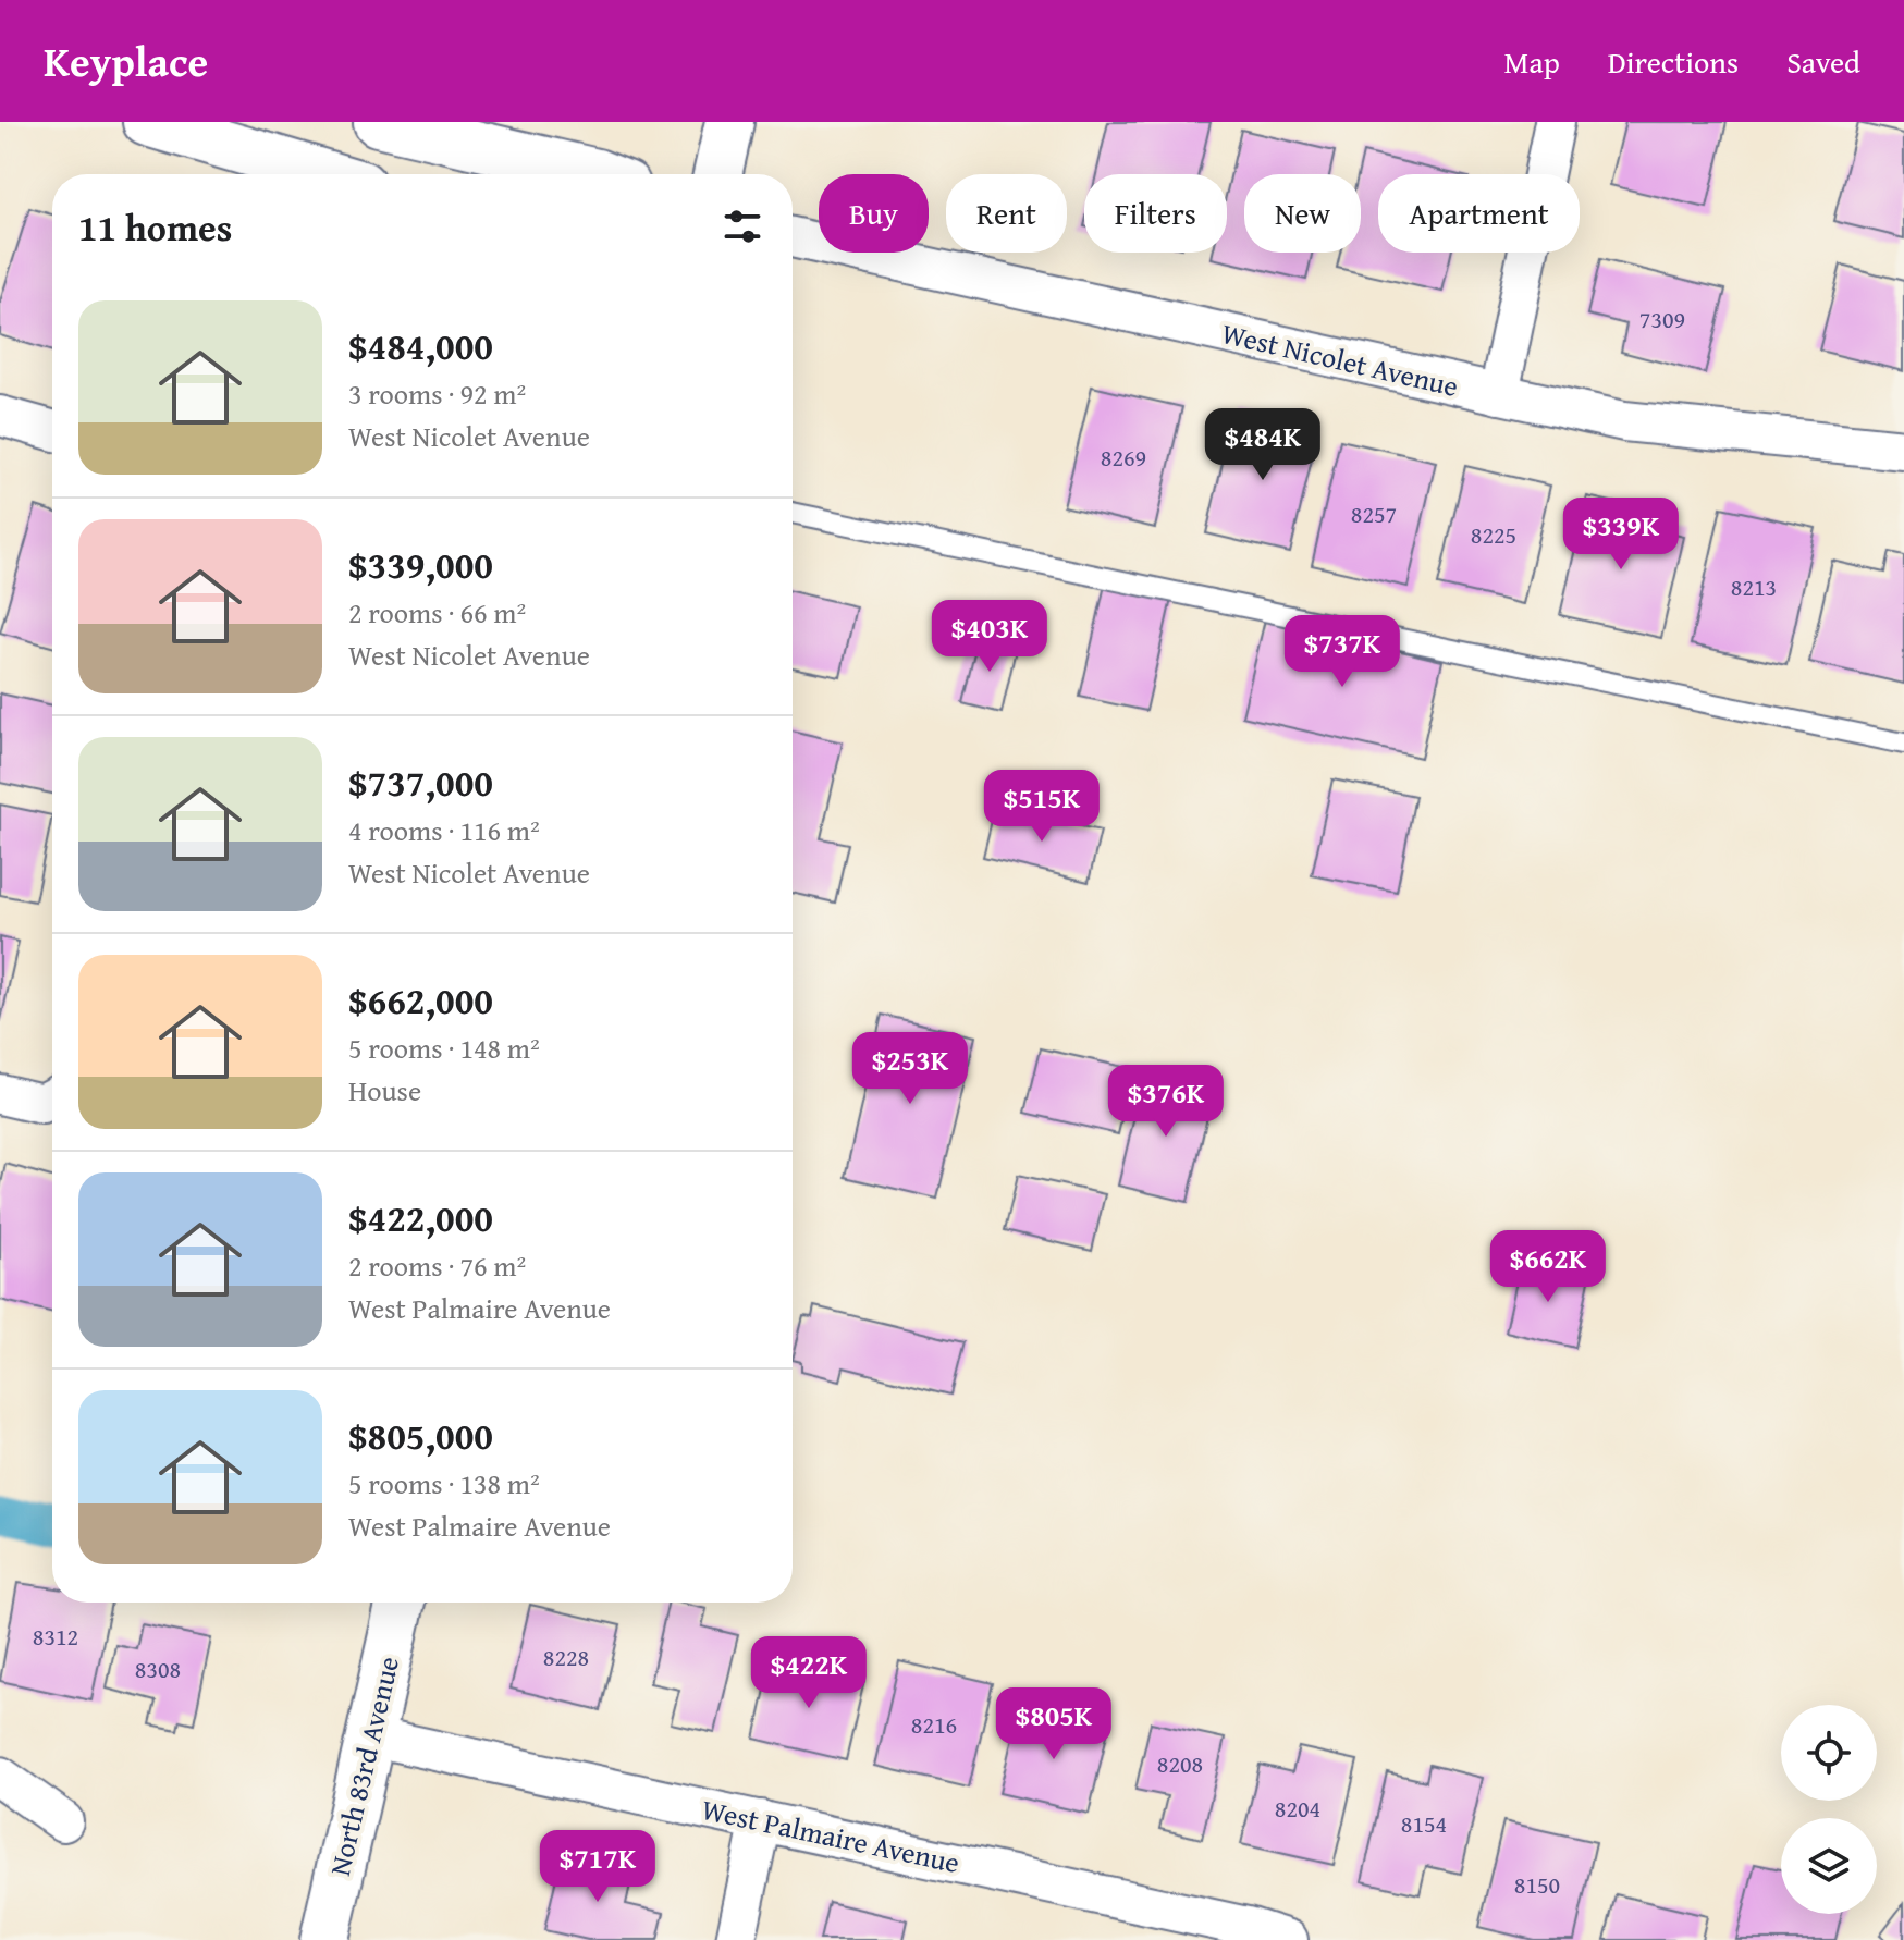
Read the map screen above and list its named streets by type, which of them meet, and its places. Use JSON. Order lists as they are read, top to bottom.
{
  "streets": {
    "street": ["West Nicolet Avenue", "North 83rd Avenue", "West Palmaire Avenue"]
  },
  "crossings": [
    ["North 83rd Avenue", "West Palmaire Avenue"]
  ],
  "house_numbers": [
    "7309",
    "8269",
    "8257",
    "8225",
    "8213",
    "8312",
    "8228",
    "8308",
    "8216",
    "8208",
    "8204",
    "8154",
    "8150"
  ],
  "page": {
    "header": "Keyplace",
    "nav": ["Map", "Directions", "Saved"],
    "chip": [
      "Buy",
      "Rent",
      "Filters",
      "New",
      "Apartment"
    ],
    "heading": "11 homes",
    "list": [
      {
        "name": "$484,000",
        "note": "3 rooms · 92 m² · West Nicolet Avenue"
      },
      {
        "name": "$339,000",
        "note": "2 rooms · 66 m² · West Nicolet Avenue"
      },
      {
        "name": "$737,000",
        "note": "4 rooms · 116 m² · West Nicolet Avenue"
      },
      {
        "name": "$662,000",
        "note": "5 rooms · 148 m² · House"
      },
      {
        "name": "$422,000",
        "note": "2 rooms · 76 m² · West Palmaire Avenue"
      },
      {
        "name": "$805,000",
        "note": "5 rooms · 138 m² · West Palmaire Avenue"
      }
    ],
    "price": [
      "$484K",
      "$339K",
      "$403K",
      "$737K",
      "$515K",
      "$253K",
      "$376K",
      "$662K",
      "$422K",
      "$805K",
      "$717K"
    ]
  }
}
